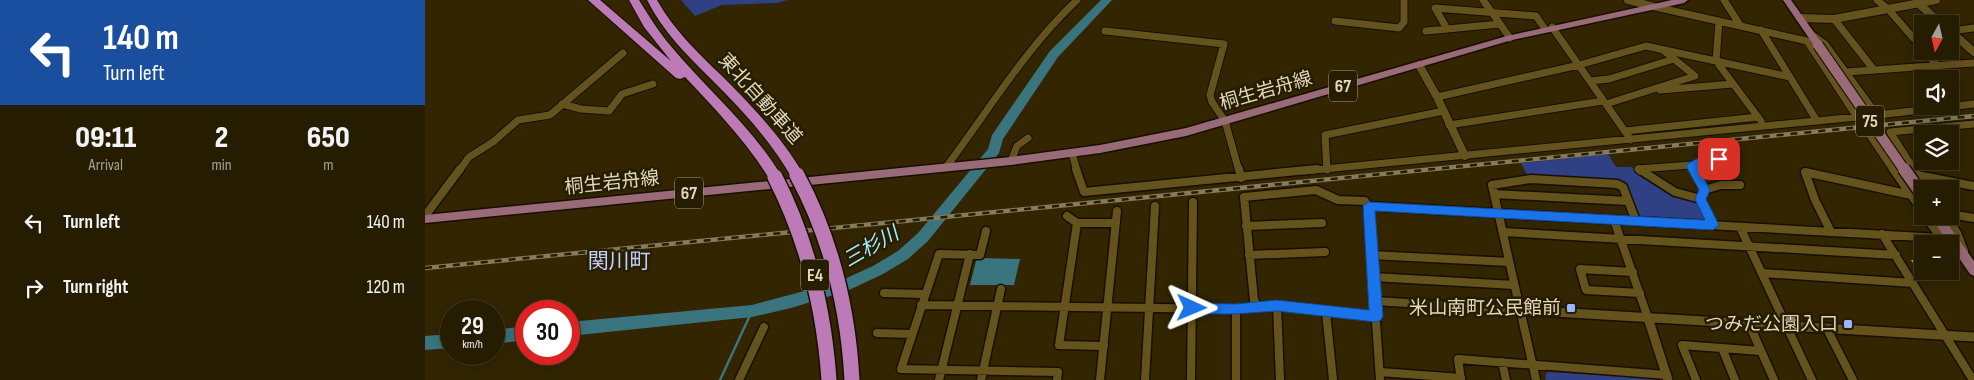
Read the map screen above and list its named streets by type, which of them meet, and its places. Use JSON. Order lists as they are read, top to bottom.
{
  "streets": {
    "highway": ["東北自動車道", "E4"],
    "main road": ["67", "桐生岩舟線", "75"]
  },
  "crossings": [
    ["67", "桐生岩舟線"]
  ],
  "districts": ["関川町"],
  "water": ["三杉川"],
  "places": {
    "transit": ["米山南町公民館前", "つみだ公園入口"]
  },
  "north": "bottom",
  "page": {
    "turn": ["140 m", "Turn left"],
    "map_buttons": ["+", "−"],
    "eta": [
      "09:11",
      "Arrival",
      "2",
      "min",
      "650",
      "m"
    ],
    "list": [
      {
        "name": "Turn left",
        "value": "140 m"
      },
      {
        "name": "Turn right",
        "value": "120 m"
      }
    ],
    "speed": "29 km/h",
    "limit": "30"
  }
}
